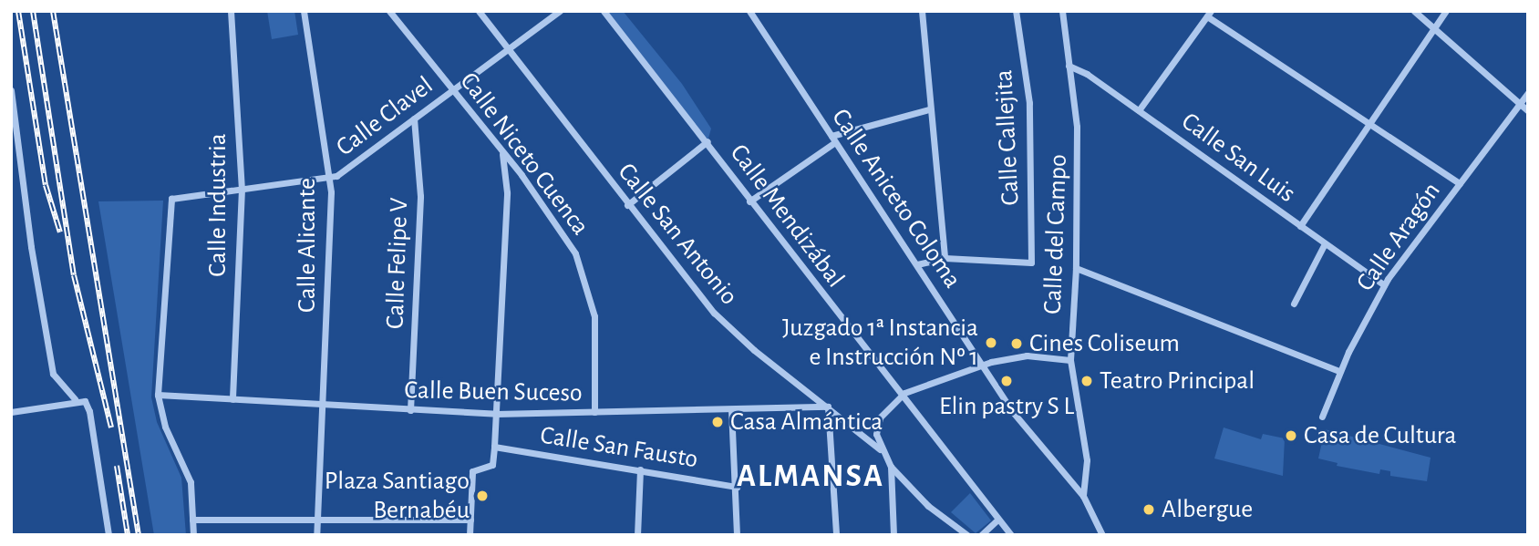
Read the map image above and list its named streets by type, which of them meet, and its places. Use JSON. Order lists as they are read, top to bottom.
{
  "streets": {
    "street": [
      "Calle Clavel",
      "Calle Callejita",
      "Calle Niceto Cuenca",
      "Calle San Luis",
      "Calle Aniceto Coloma",
      "Calle Industria",
      "Calle Mendizábal",
      "Calle San Antonio",
      "Calle del Campo",
      "Calle Aragón",
      "Calle Alicante",
      "Calle Felipe V",
      "Calle Buen Suceso",
      "Calle San Fausto"
    ]
  },
  "crossings": [
    ["Calle Clavel", "Calle Niceto Cuenca"],
    ["Calle Clavel", "Calle Industria"],
    ["Calle Clavel", "Calle San Antonio"],
    ["Calle Clavel", "Calle Alicante"],
    ["Calle Clavel", "Calle Felipe V"],
    ["Calle Clavel", "Calle Buen Suceso"],
    ["Calle Niceto Cuenca", "Calle Buen Suceso"],
    ["Calle San Luis", "Calle del Campo"],
    ["Calle San Luis", "Calle Aragón"],
    ["Calle Aniceto Coloma", "Calle del Campo"],
    ["Calle Industria", "Calle Buen Suceso"],
    ["Calle San Antonio", "Calle Buen Suceso"],
    ["Calle Alicante", "Calle Buen Suceso"],
    ["Calle Felipe V", "Calle Buen Suceso"]
  ],
  "districts": ["ALMANSA"],
  "places": [
    "Juzgado 1ª Instancia e Instrucción Nº 1",
    "Cines Coliseum",
    "Elin pastry S L",
    "Teatro Principal",
    "Casa Almántica",
    "Casa de Cultura",
    "Plaza Santiago Bernabéu",
    "Albergue"
  ]
}
